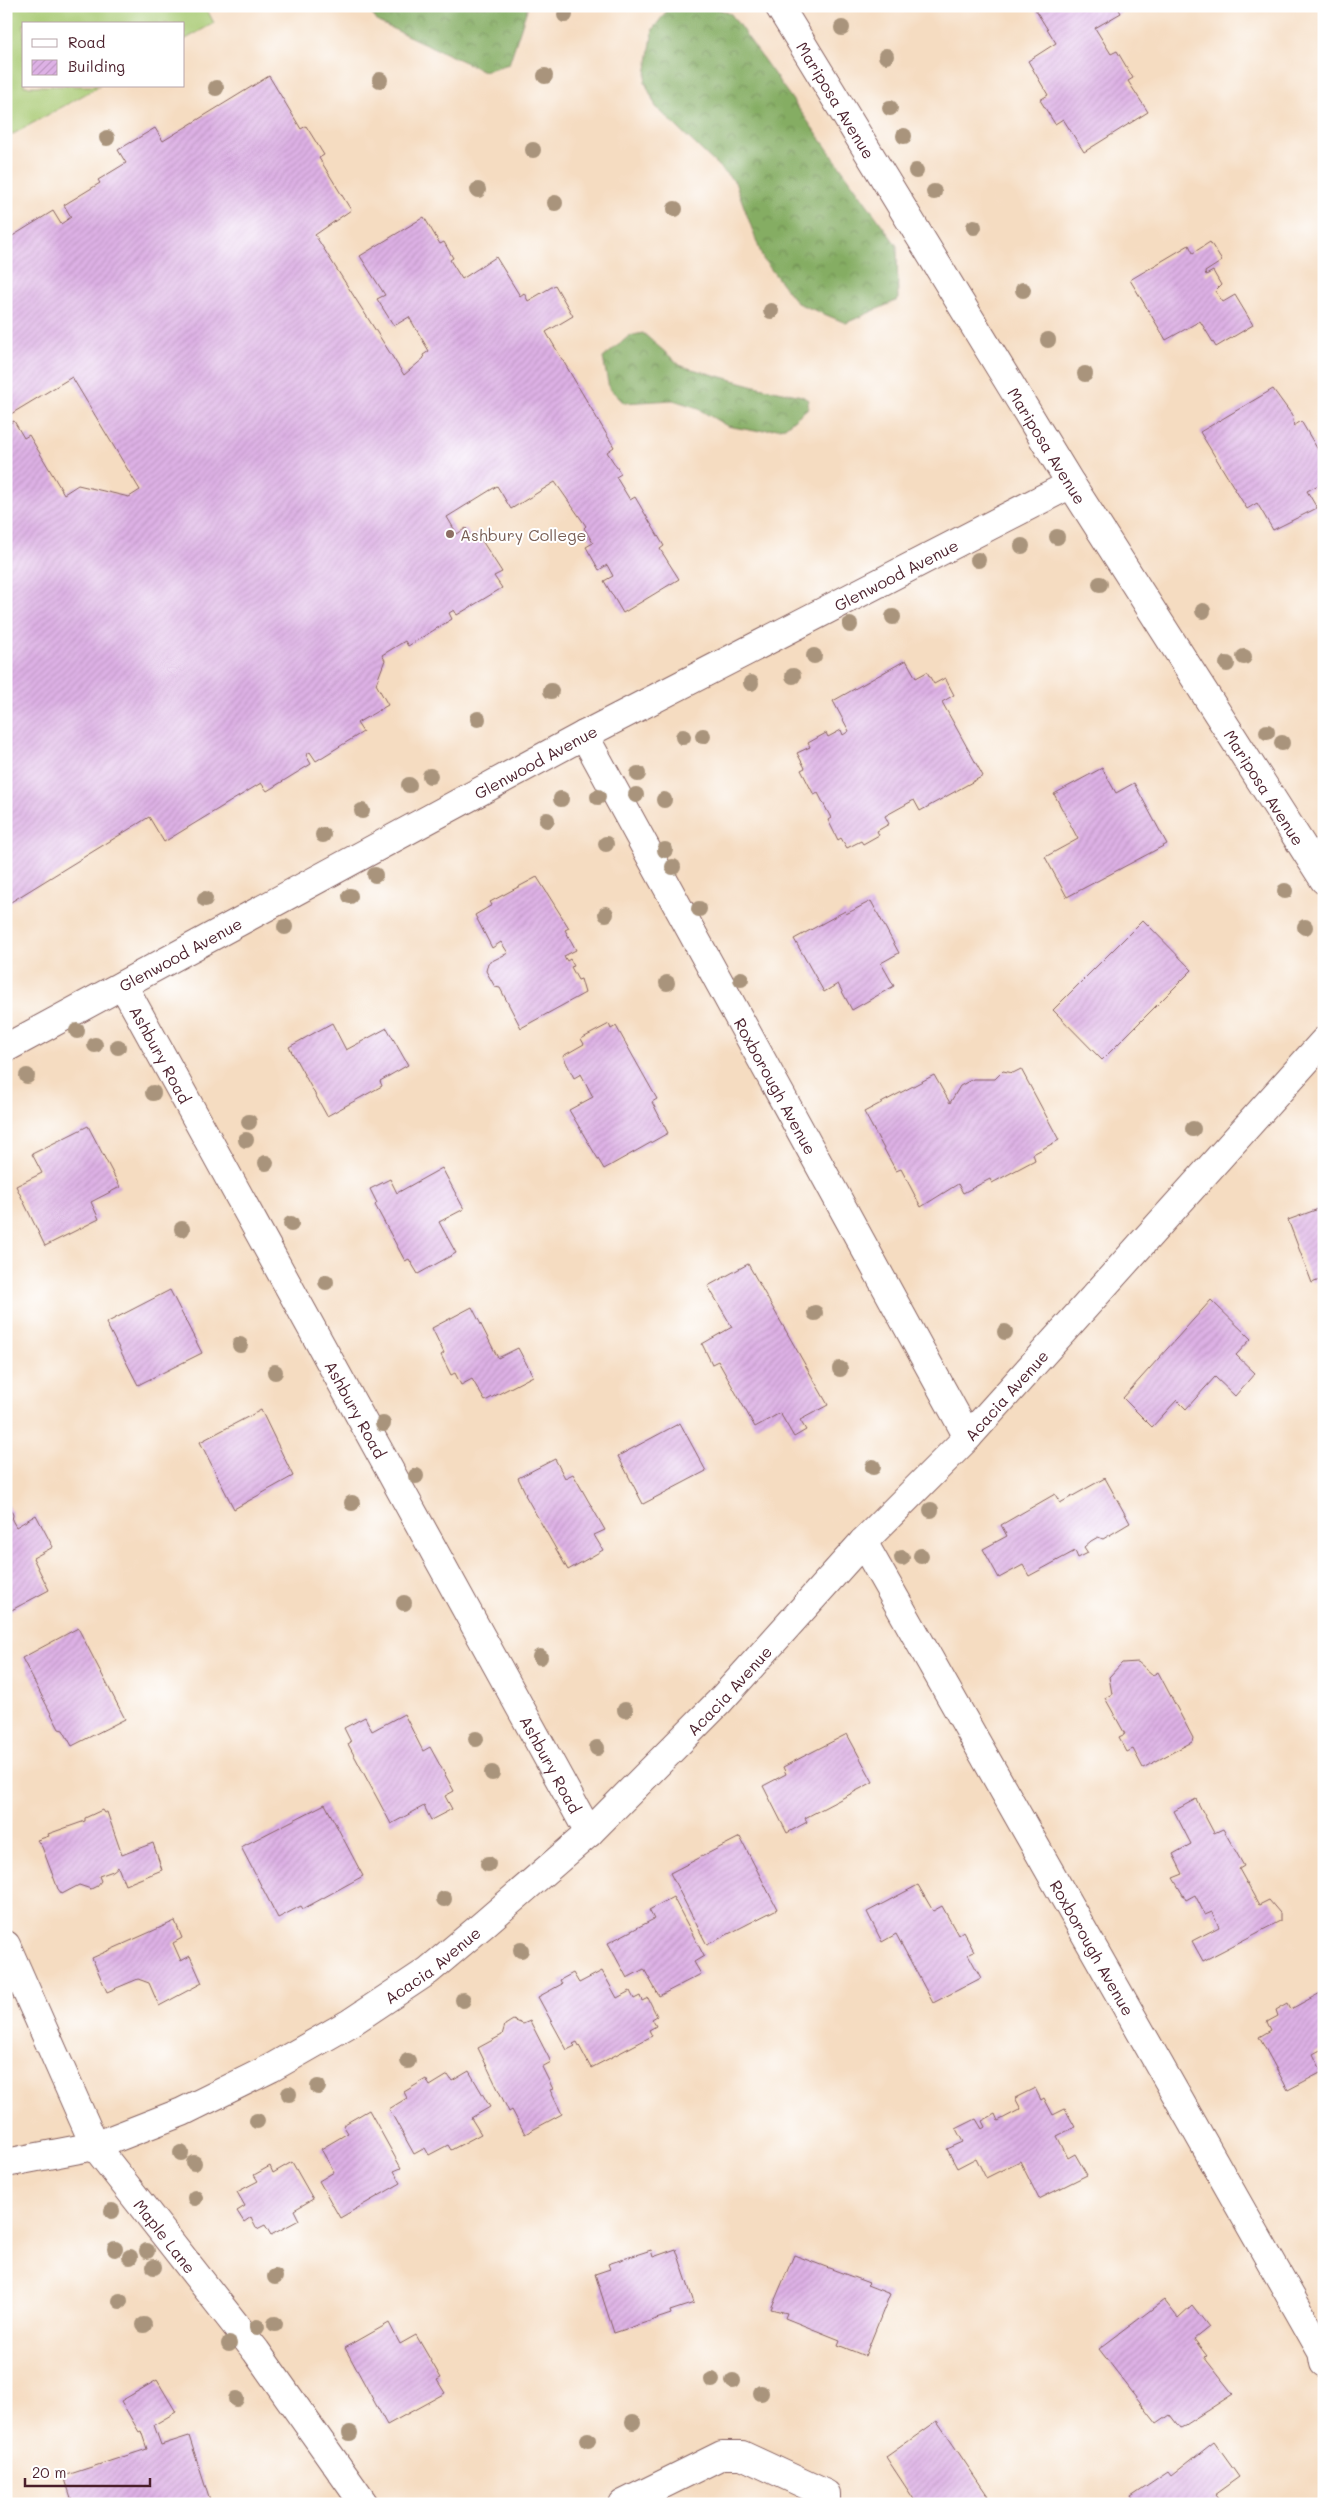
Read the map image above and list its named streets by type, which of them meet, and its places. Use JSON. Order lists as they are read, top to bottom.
{
  "streets": {
    "street": [
      "Mariposa Avenue",
      "Glenwood Avenue",
      "Ashbury Road",
      "Roxborough Avenue",
      "Acacia Avenue",
      "Maple Lane"
    ]
  },
  "crossings": [
    ["Mariposa Avenue", "Glenwood Avenue"],
    ["Glenwood Avenue", "Ashbury Road"],
    ["Glenwood Avenue", "Roxborough Avenue"],
    ["Ashbury Road", "Acacia Avenue"],
    ["Roxborough Avenue", "Acacia Avenue"],
    ["Acacia Avenue", "Maple Lane"]
  ],
  "places": ["Ashbury College"],
  "legend": ["Road", "Building"],
  "scale_bar": "20 m"
}
